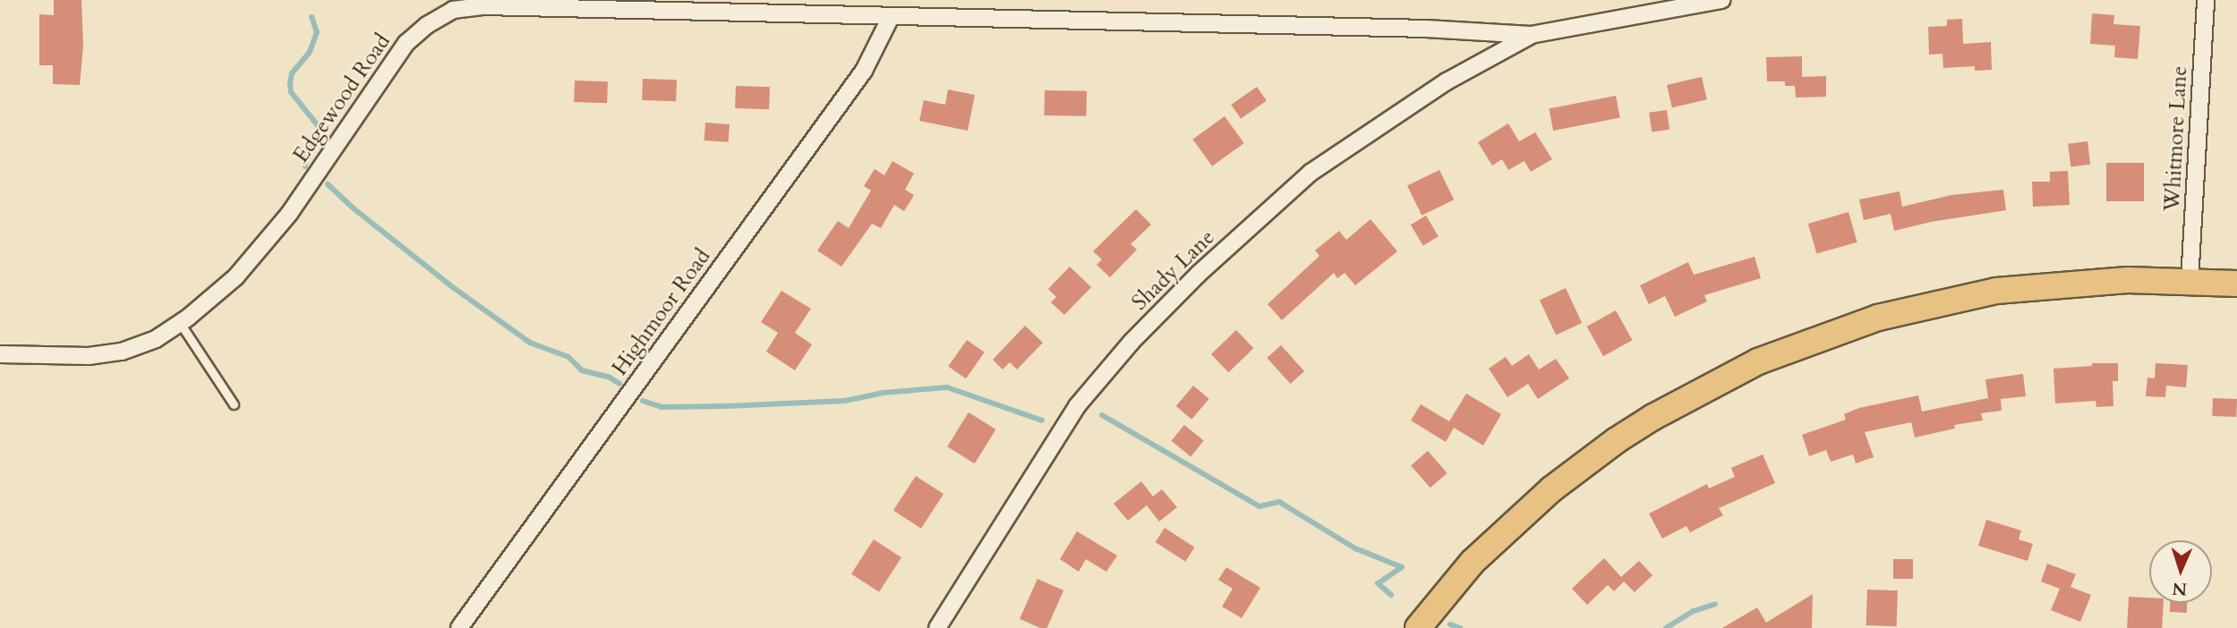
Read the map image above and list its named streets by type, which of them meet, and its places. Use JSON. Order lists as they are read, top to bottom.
{
  "streets": {
    "street": [
      "Edgewood Road",
      "Whitmore Lane",
      "Shady Lane",
      "Highmoor Road"
    ]
  },
  "crossings": [
    ["Edgewood Road", "Shady Lane"],
    ["Edgewood Road", "Highmoor Road"]
  ],
  "north": "bottom"
}
